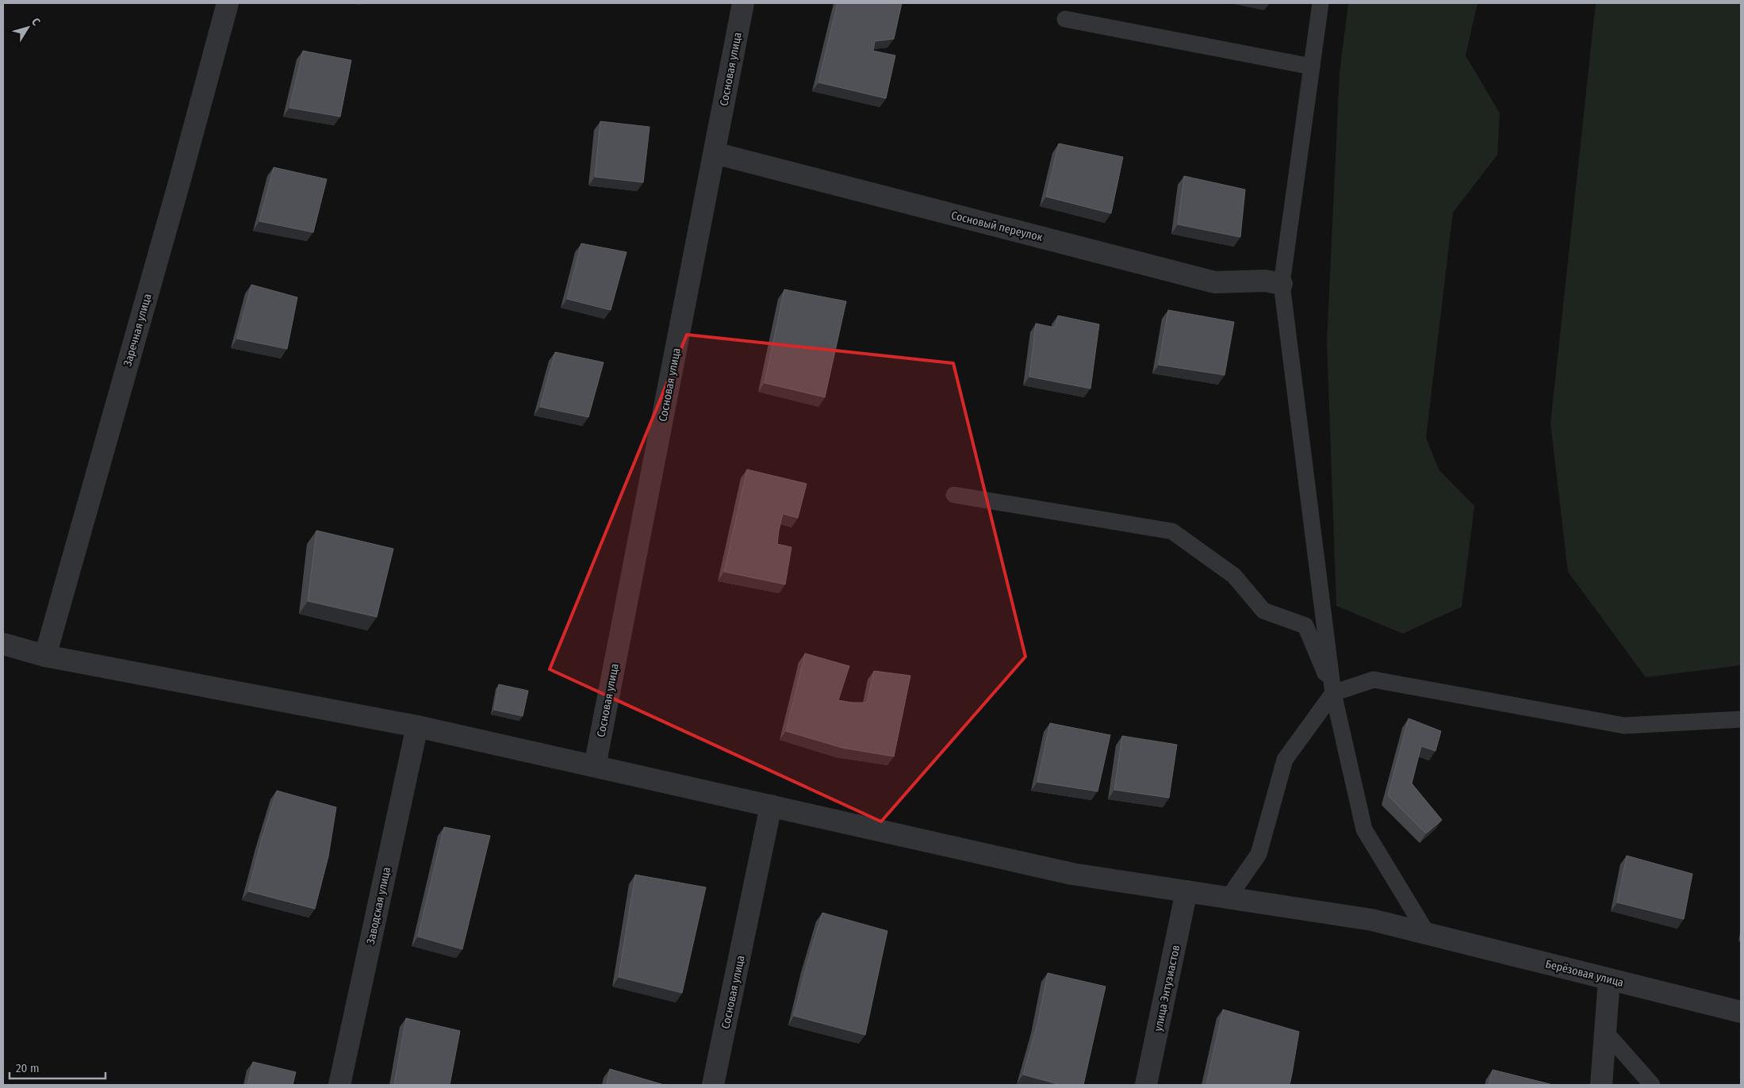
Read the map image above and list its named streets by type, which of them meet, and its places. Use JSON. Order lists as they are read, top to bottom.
{
  "streets": {
    "street": [
      "Сосновая улица",
      "Сосновый переулок",
      "Заречная улица",
      "Заводская улица",
      "Берёзовая улица",
      "улица Энтузиастов"
    ]
  },
  "crossings": [
    ["Сосновая улица", "Сосновый переулок"],
    ["Сосновая улица", "Берёзовая улица"],
    ["Заречная улица", "Берёзовая улица"],
    ["Заводская улица", "Берёзовая улица"],
    ["Берёзовая улица", "улица Энтузиастов"]
  ],
  "scale_bar": "20 m",
  "north": "top right"
}
